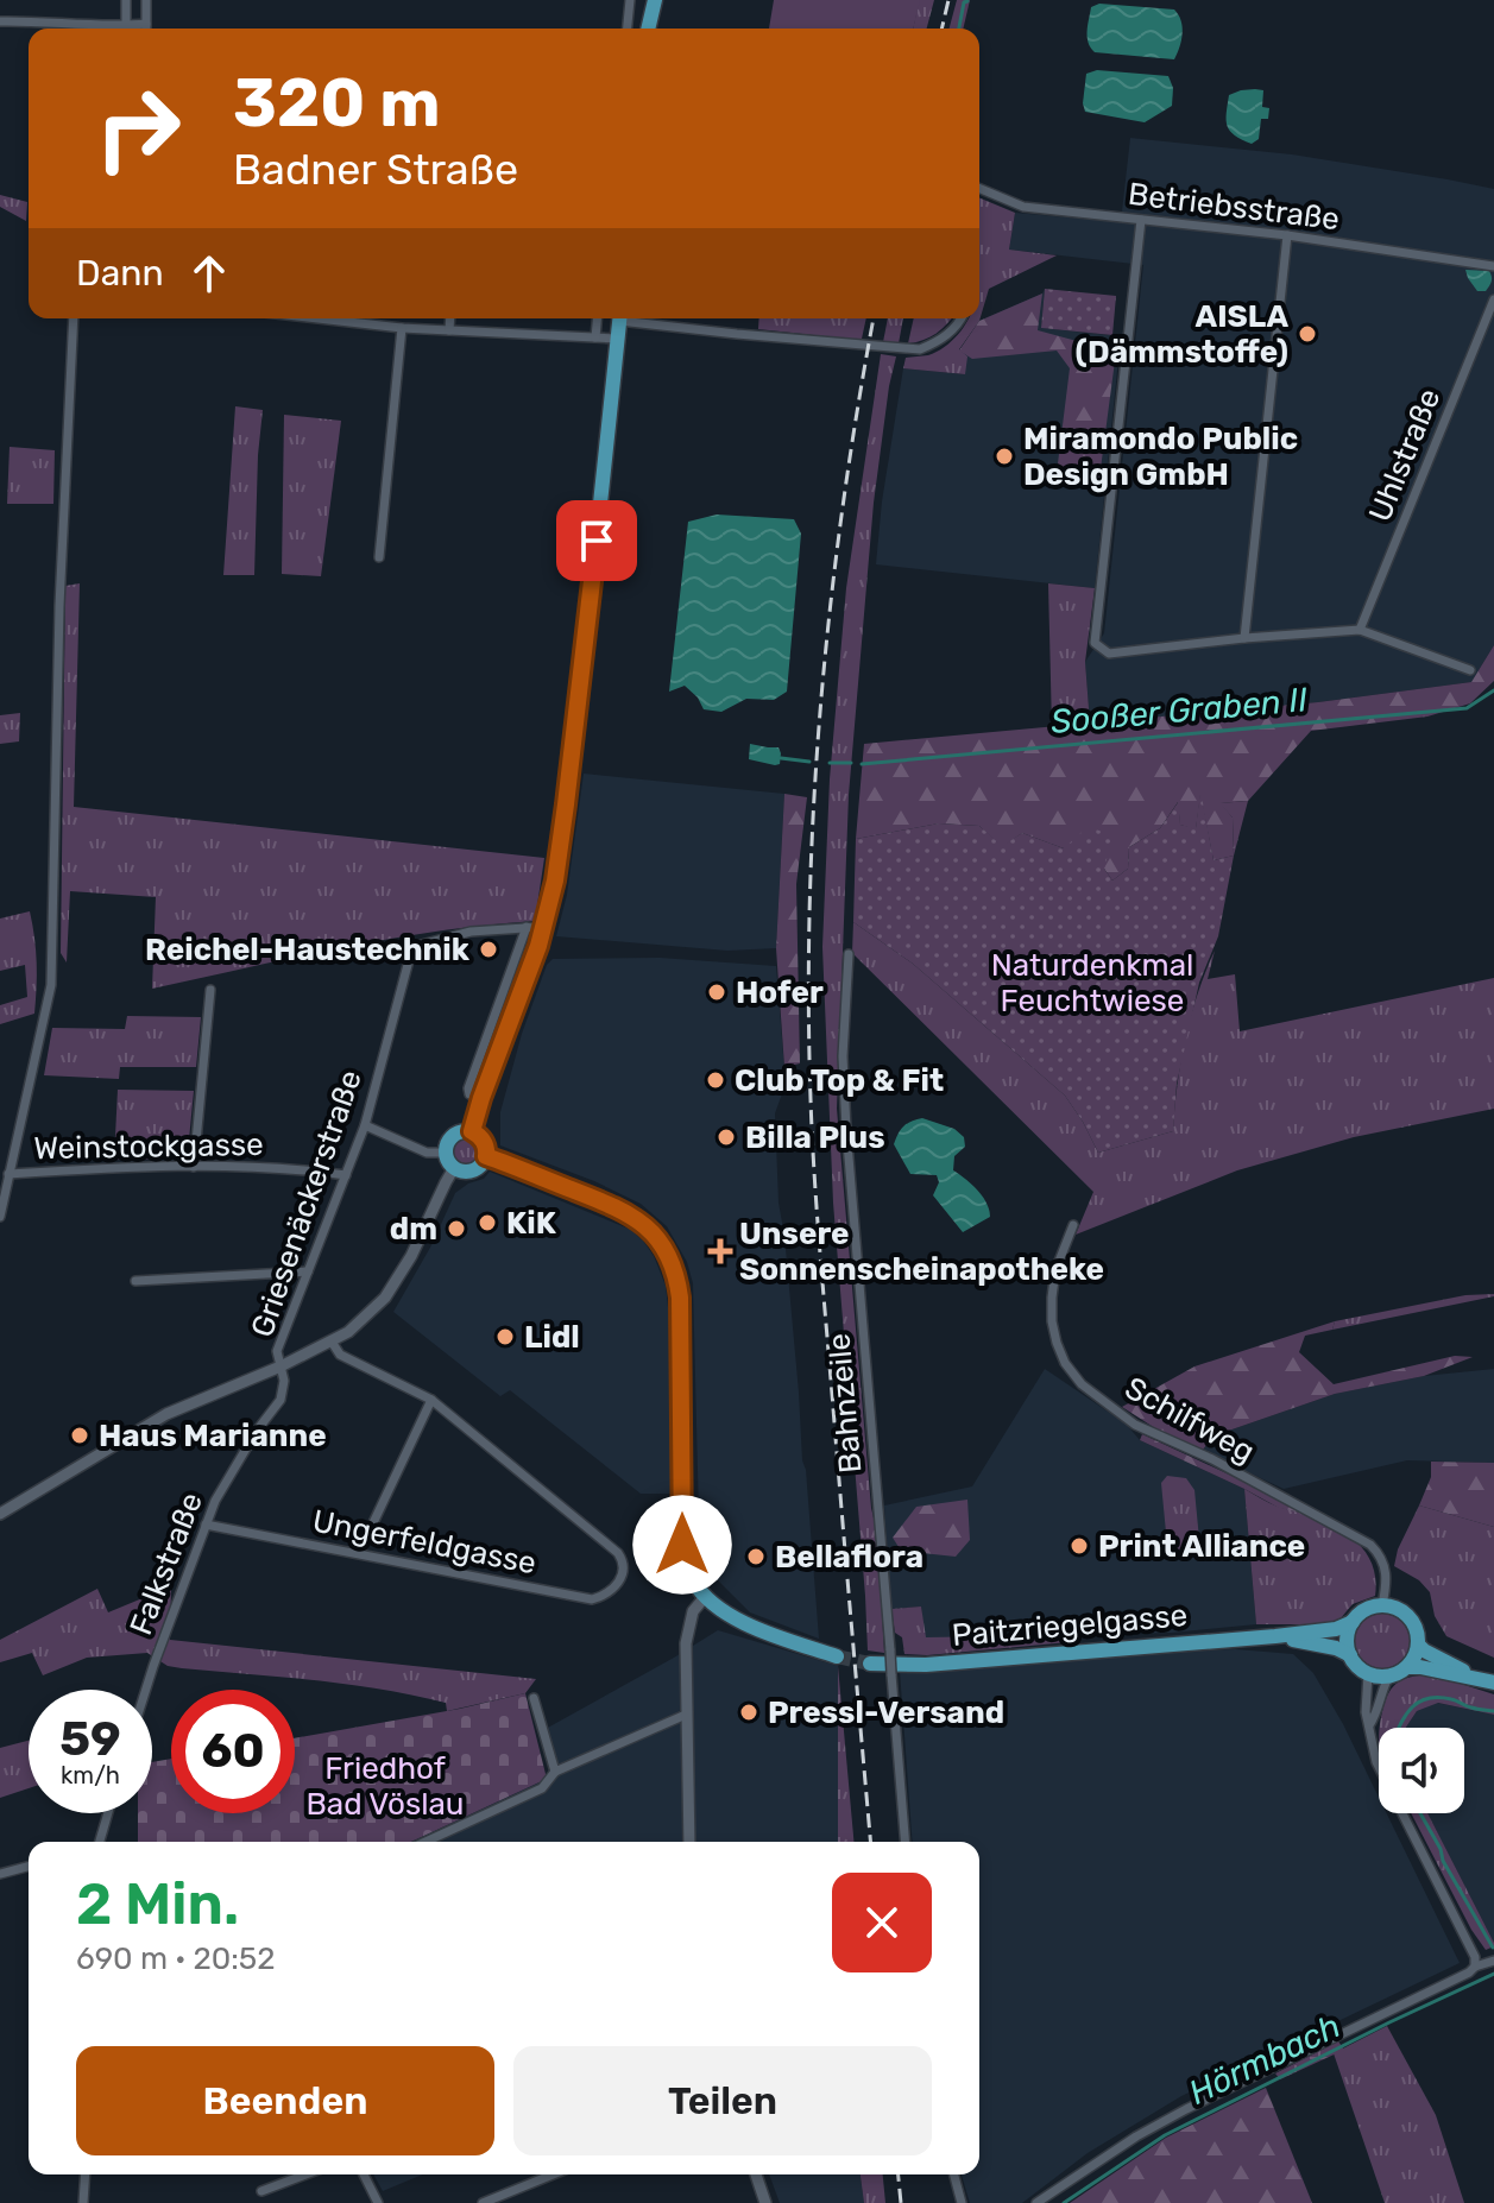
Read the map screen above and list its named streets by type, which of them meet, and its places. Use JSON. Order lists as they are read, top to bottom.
{
  "streets": {
    "main road": ["Paitzriegelgasse"],
    "street": [
      "Betriebsstraße",
      "Uhlstraße",
      "Weinstockgasse",
      "Griesenäckerstraße",
      "Bahnzeile",
      "Schilfweg",
      "Ungerfeldgasse",
      "Falkstraße"
    ]
  },
  "crossings": [
    ["Weinstockgasse", "Griesenäckerstraße"],
    ["Griesenäckerstraße", "Falkstraße"],
    ["Schilfweg", "Paitzriegelgasse"],
    ["Ungerfeldgasse", "Falkstraße"]
  ],
  "water": ["Sooßer Graben II", "Hörmbach"],
  "parks": ["Naturdenkmal Feuchtwiese", "Friedhof Bad Vöslau"],
  "places": {
    "other": [
      "AISLA (Dämmstoffe)",
      "Miramondo Public Design GmbH",
      "Reichel-Haustechnik",
      "Hofer",
      "Club Top & Fit",
      "Billa Plus",
      "KiK",
      "dm",
      "Lidl",
      "Haus Marianne",
      "Print Alliance",
      "Bellaflora",
      "Pressl-Versand"
    ],
    "health": ["Unsere Sonnenscheinapotheke"]
  },
  "page": {
    "turn": ["320 m", "Badner Straße"],
    "then": "Dann",
    "speed": "59 km/h",
    "limit": "60",
    "heading": ["2 Min.", "690 m · 20:52"],
    "buttons": ["Beenden", "Teilen"]
  }
}
